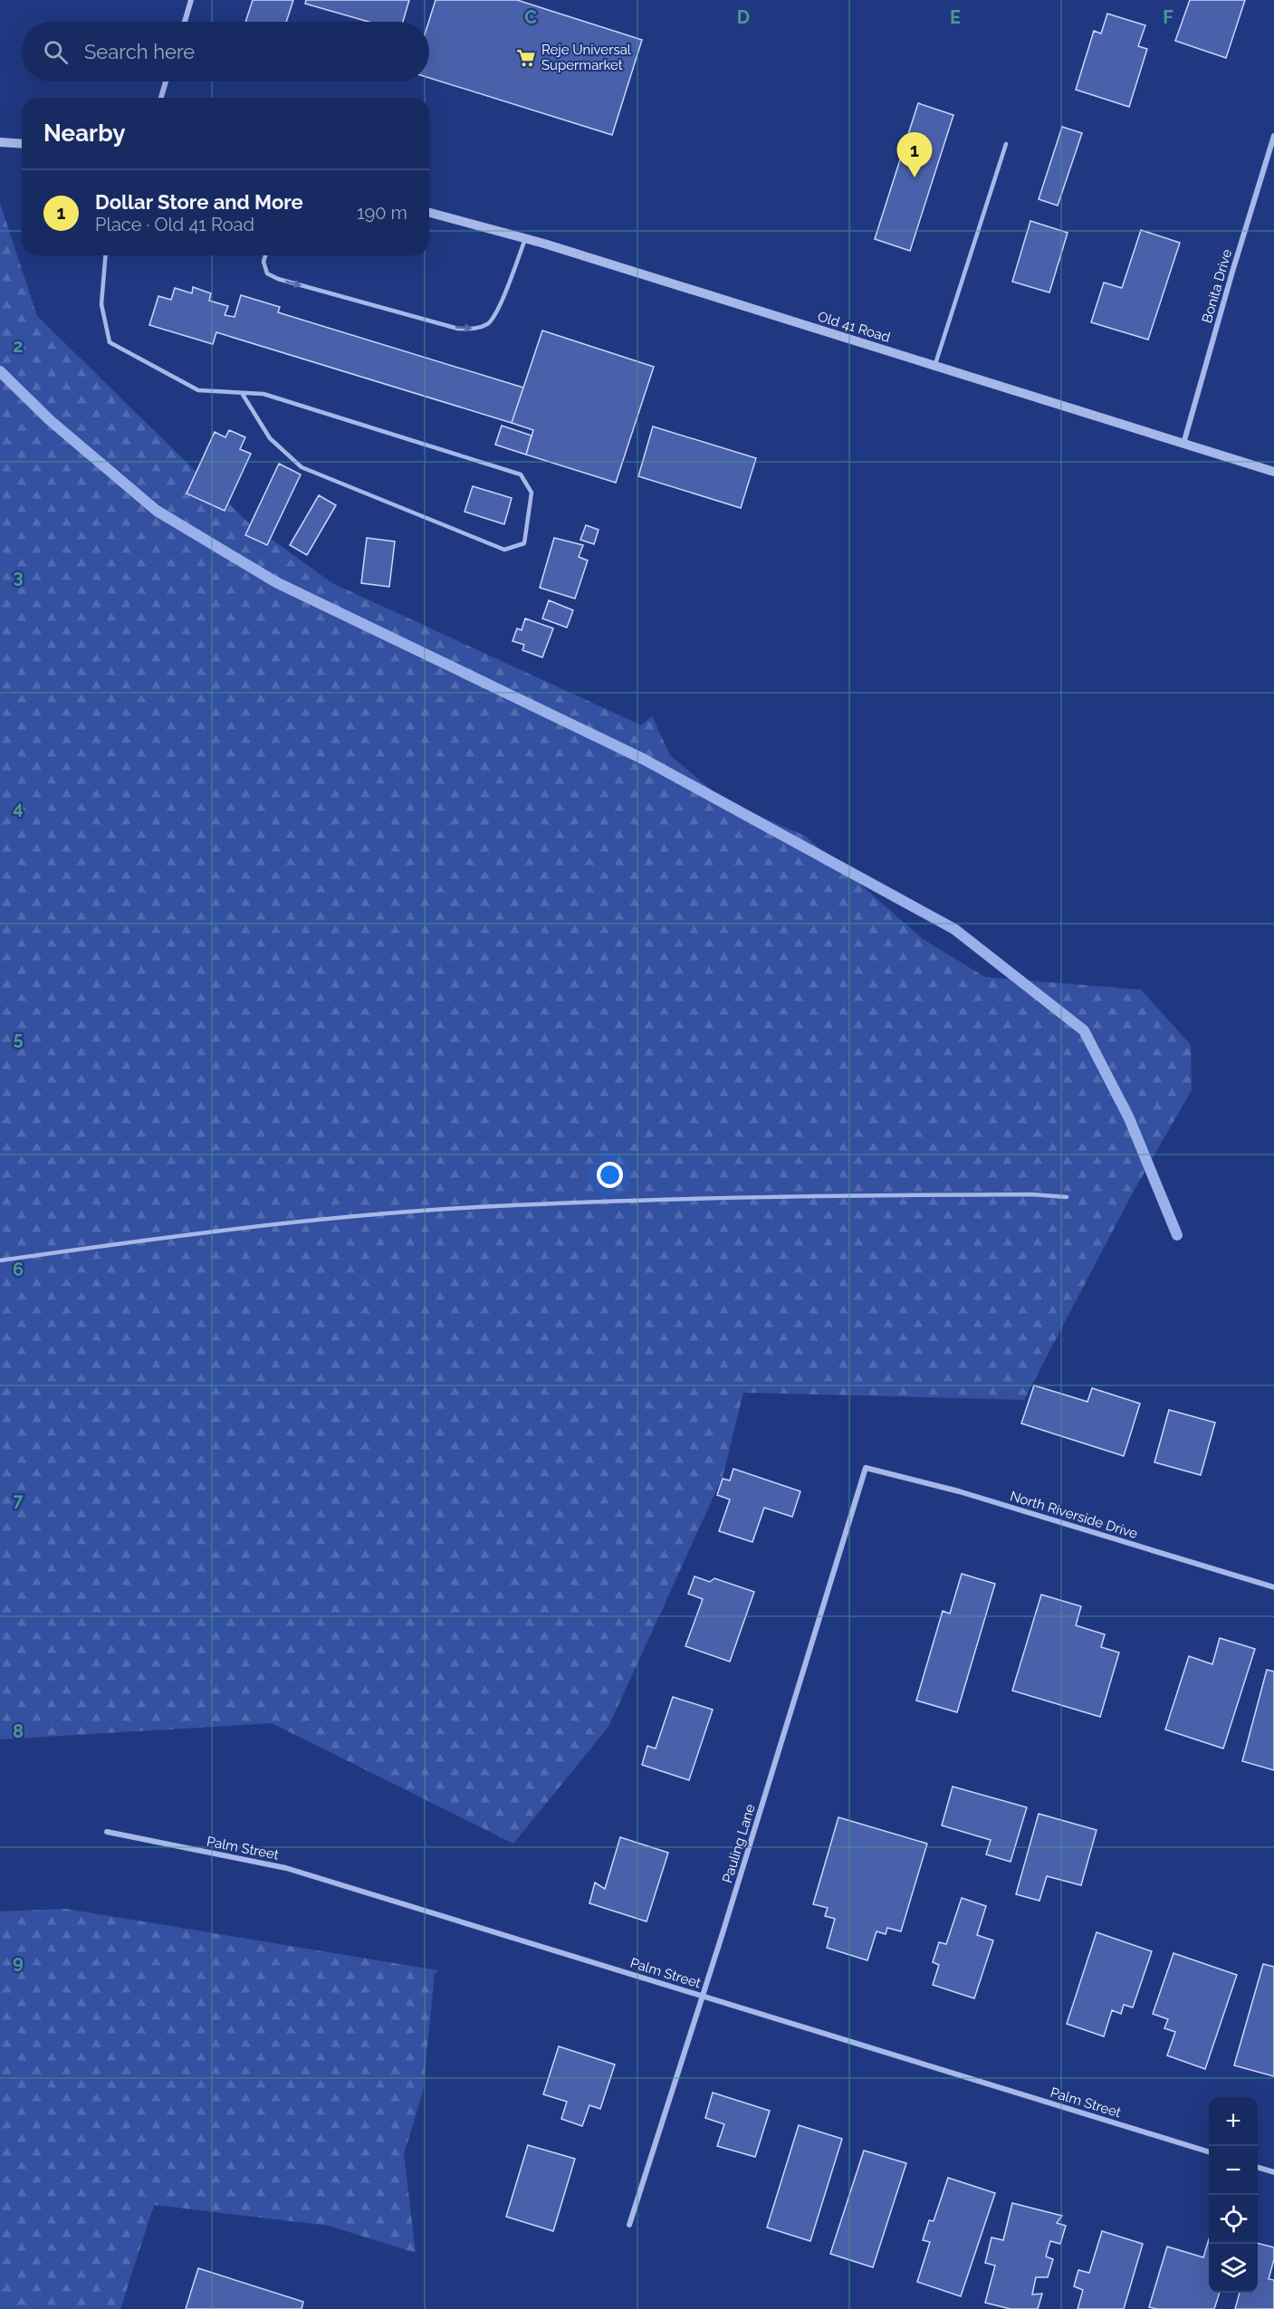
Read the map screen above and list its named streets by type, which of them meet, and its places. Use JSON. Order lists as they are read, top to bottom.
{
  "streets": {
    "street": [
      "Bonita Drive",
      "Old 41 Road",
      "North Riverside Drive",
      "Pauling Lane",
      "Palm Street"
    ]
  },
  "crossings": [
    ["Bonita Drive", "Old 41 Road"],
    ["North Riverside Drive", "Pauling Lane"],
    ["Pauling Lane", "Palm Street"]
  ],
  "places": {
    "supermarket": ["Reje Universal Supermarket"]
  },
  "page": {
    "search": "Search here",
    "heading": "Nearby",
    "pins": "1",
    "list": [
      {
        "mark": "1",
        "name": "Dollar Store and More",
        "note": "Place · Old 41 Road",
        "value": "190 m"
      }
    ],
    "map_buttons": ["+", "−"]
  },
  "grid": {
    "columns": [
      "C",
      "D",
      "E",
      "F"
    ],
    "rows": [
      "2",
      "3",
      "4",
      "5",
      "6",
      "7",
      "8",
      "9"
    ]
  }
}
